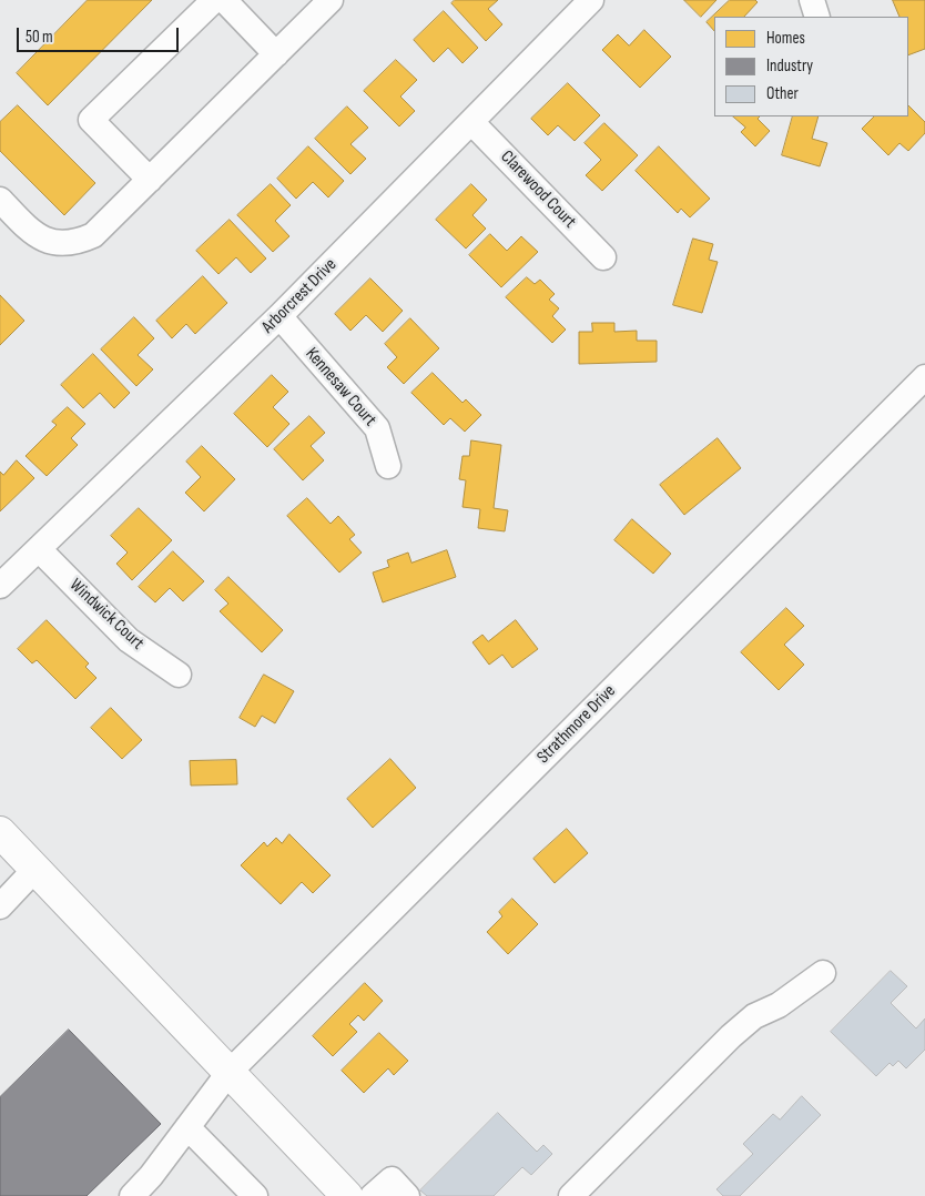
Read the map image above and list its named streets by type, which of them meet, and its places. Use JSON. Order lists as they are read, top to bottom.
{
  "streets": {
    "street": [
      "Clarewood Court",
      "Arborcrest Drive",
      "Kennesaw Court",
      "Windwick Court",
      "Strathmore Drive"
    ]
  },
  "crossings": [
    ["Clarewood Court", "Arborcrest Drive"],
    ["Arborcrest Drive", "Kennesaw Court"],
    ["Arborcrest Drive", "Windwick Court"]
  ],
  "legend": ["Homes", "Industry", "Other"],
  "scale_bar": "50 m"
}
